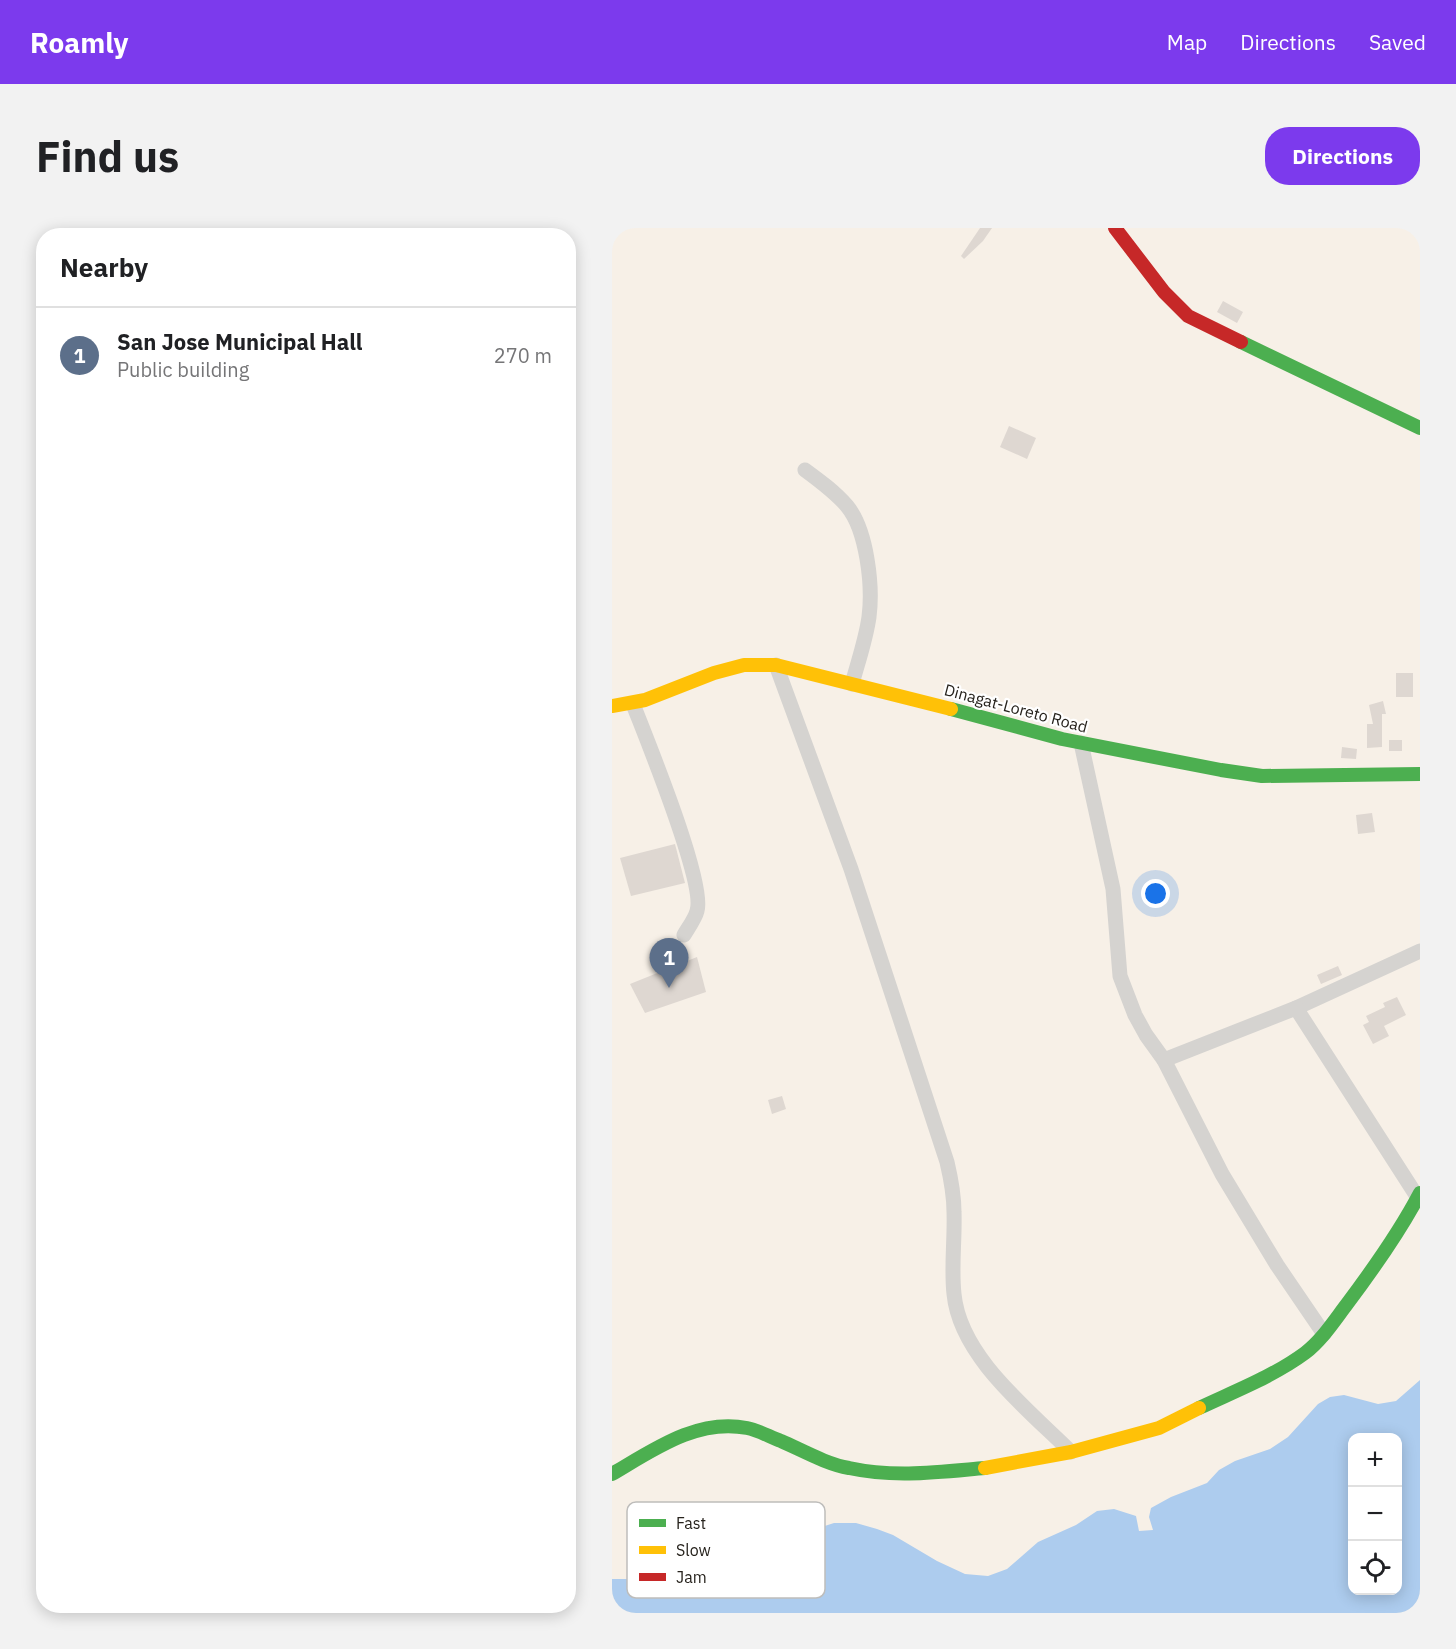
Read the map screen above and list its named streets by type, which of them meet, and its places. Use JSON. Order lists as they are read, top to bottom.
{
  "streets": {
    "main road": ["Dinagat-Loreto Road"]
  },
  "legend": ["Fast", "Slow", "Jam"],
  "page": {
    "header": "Roamly",
    "nav": ["Map", "Directions", "Saved"],
    "buttons": "Directions",
    "title": "Find us",
    "heading": "Nearby",
    "list": [
      {
        "mark": "1",
        "name": "San Jose Municipal Hall",
        "note": "Public building",
        "value": "270 m"
      }
    ],
    "pins": "1",
    "map_buttons": ["+", "−"]
  }
}
